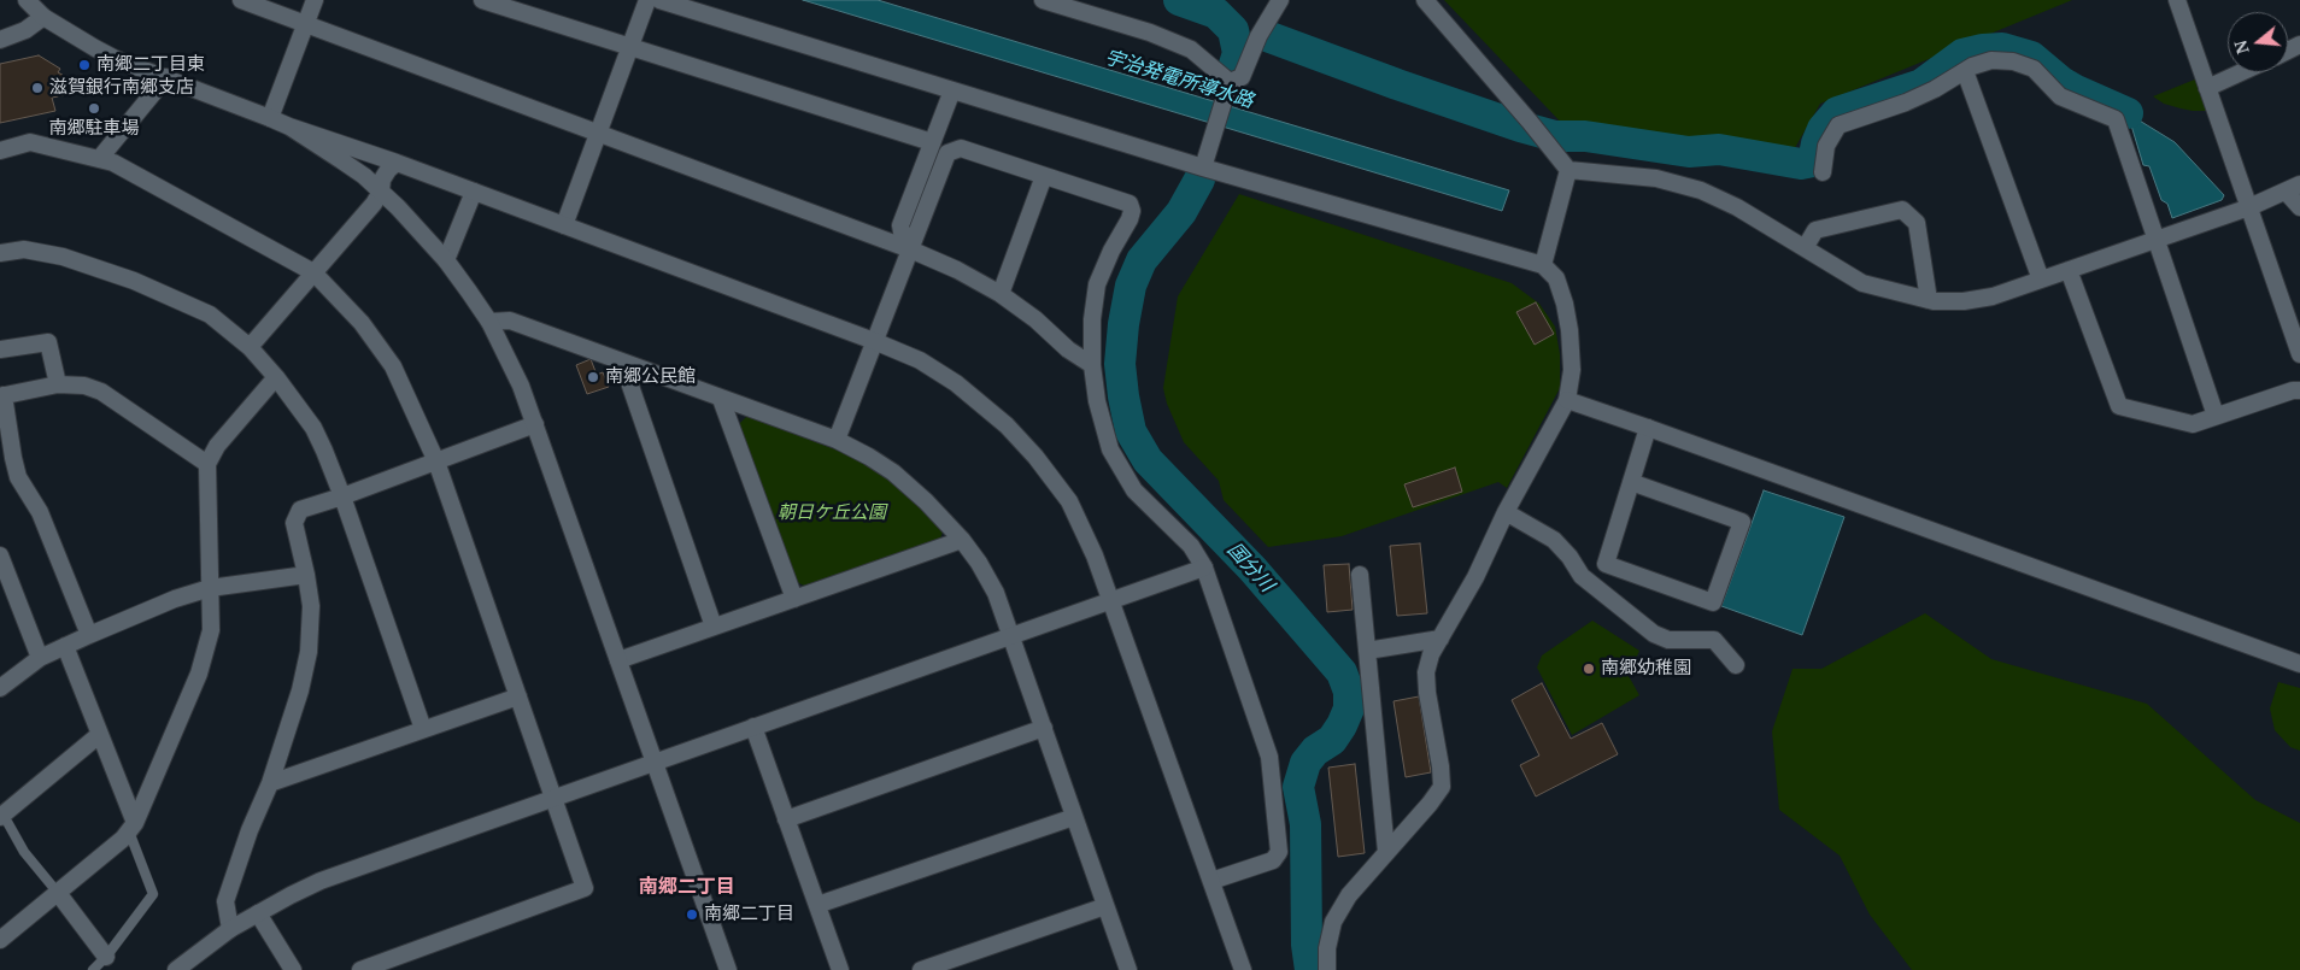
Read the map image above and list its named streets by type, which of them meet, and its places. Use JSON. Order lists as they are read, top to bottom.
{
  "districts": ["南郷二丁目"],
  "water": ["宇治発電所導水路", "国分川"],
  "parks": ["朝日ケ丘公園"],
  "places": [
    "南郷二丁目東",
    "滋賀銀行南郷支店",
    "南郷駐車場",
    "南郷公民館",
    "南郷幼稚園",
    "南郷二丁目"
  ],
  "north": "left"
}
